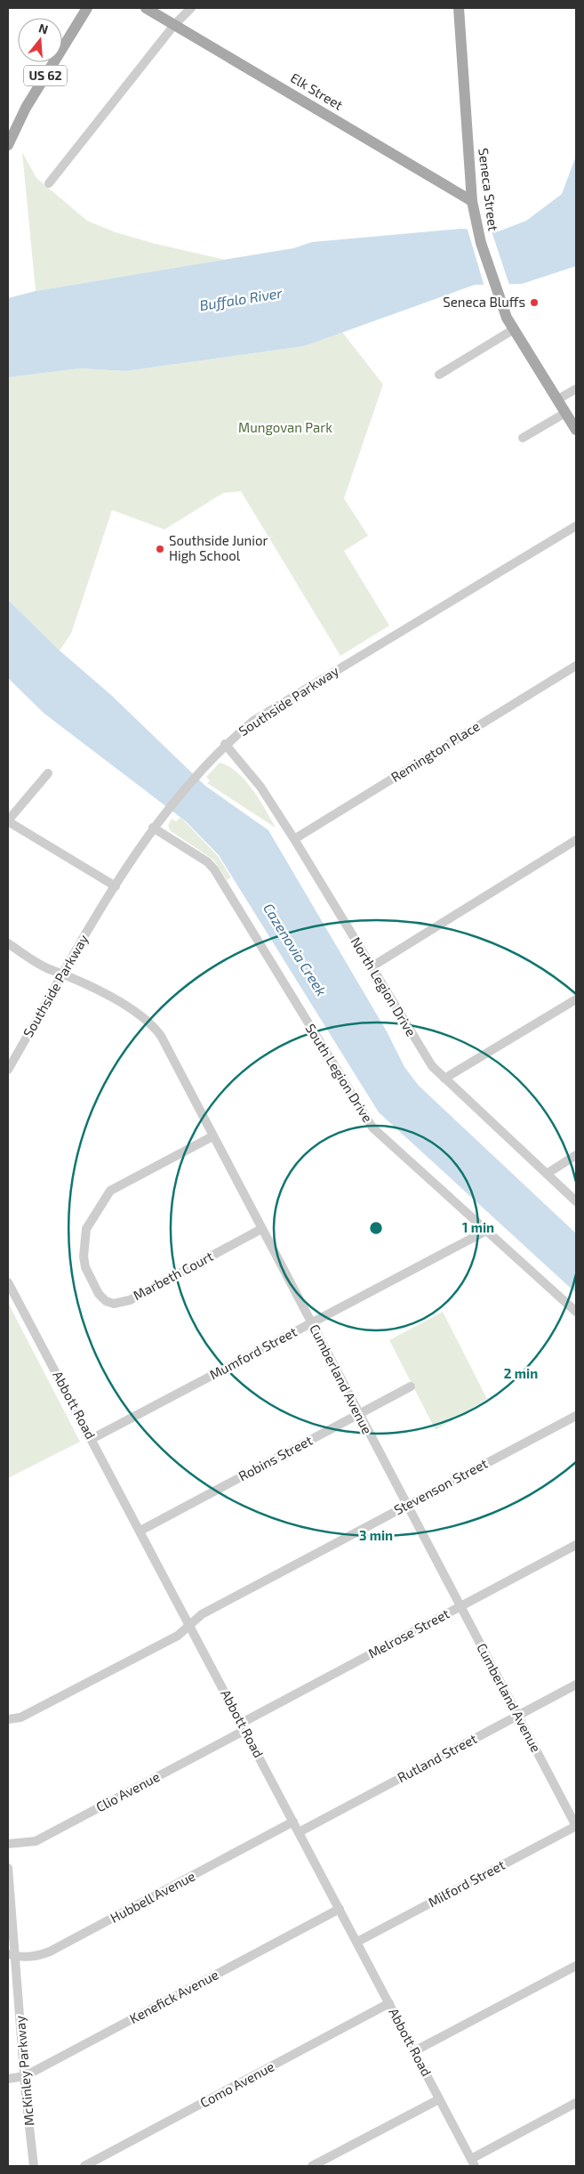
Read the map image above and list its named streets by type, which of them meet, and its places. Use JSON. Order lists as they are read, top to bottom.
{
  "streets": {
    "main road": ["US 62", "Elk Street", "Seneca Street"],
    "street": [
      "Southside Parkway",
      "Remington Place",
      "North Legion Drive",
      "South Legion Drive",
      "Marbeth Court",
      "Mumford Street",
      "Cumberland Avenue",
      "Abbott Road",
      "Robins Street",
      "Stevenson Street",
      "Melrose Street",
      "Rutland Street",
      "Clio Avenue",
      "Milford Street",
      "Hubbell Avenue",
      "Kenefick Avenue",
      "McKinley Parkway",
      "Como Avenue"
    ]
  },
  "crossings": [
    ["Elk Street", "Seneca Street"],
    ["Southside Parkway", "North Legion Drive"],
    ["Southside Parkway", "South Legion Drive"],
    ["Southside Parkway", "Cumberland Avenue"],
    ["Remington Place", "North Legion Drive"],
    ["South Legion Drive", "Mumford Street"],
    ["Marbeth Court", "Cumberland Avenue"],
    ["Mumford Street", "Cumberland Avenue"],
    ["Mumford Street", "Abbott Road"],
    ["Cumberland Avenue", "Robins Street"],
    ["Cumberland Avenue", "Stevenson Street"],
    ["Cumberland Avenue", "Melrose Street"],
    ["Cumberland Avenue", "Rutland Street"],
    ["Cumberland Avenue", "Milford Street"],
    ["Abbott Road", "Robins Street"],
    ["Abbott Road", "Stevenson Street"],
    ["Abbott Road", "Melrose Street"],
    ["Abbott Road", "Rutland Street"],
    ["Abbott Road", "Clio Avenue"],
    ["Abbott Road", "Milford Street"],
    ["Abbott Road", "Hubbell Avenue"],
    ["Abbott Road", "Kenefick Avenue"],
    ["Abbott Road", "Como Avenue"],
    ["Melrose Street", "Clio Avenue"],
    ["Hubbell Avenue", "McKinley Parkway"],
    ["Kenefick Avenue", "McKinley Parkway"]
  ],
  "water": ["Buffalo River", "Cazenovia Creek"],
  "parks": ["Mungovan Park"],
  "places": ["Seneca Bluffs", "Southside Junior High School"],
  "north": "top",
  "rings": ["1 min", "2 min", "3 min"]
}
